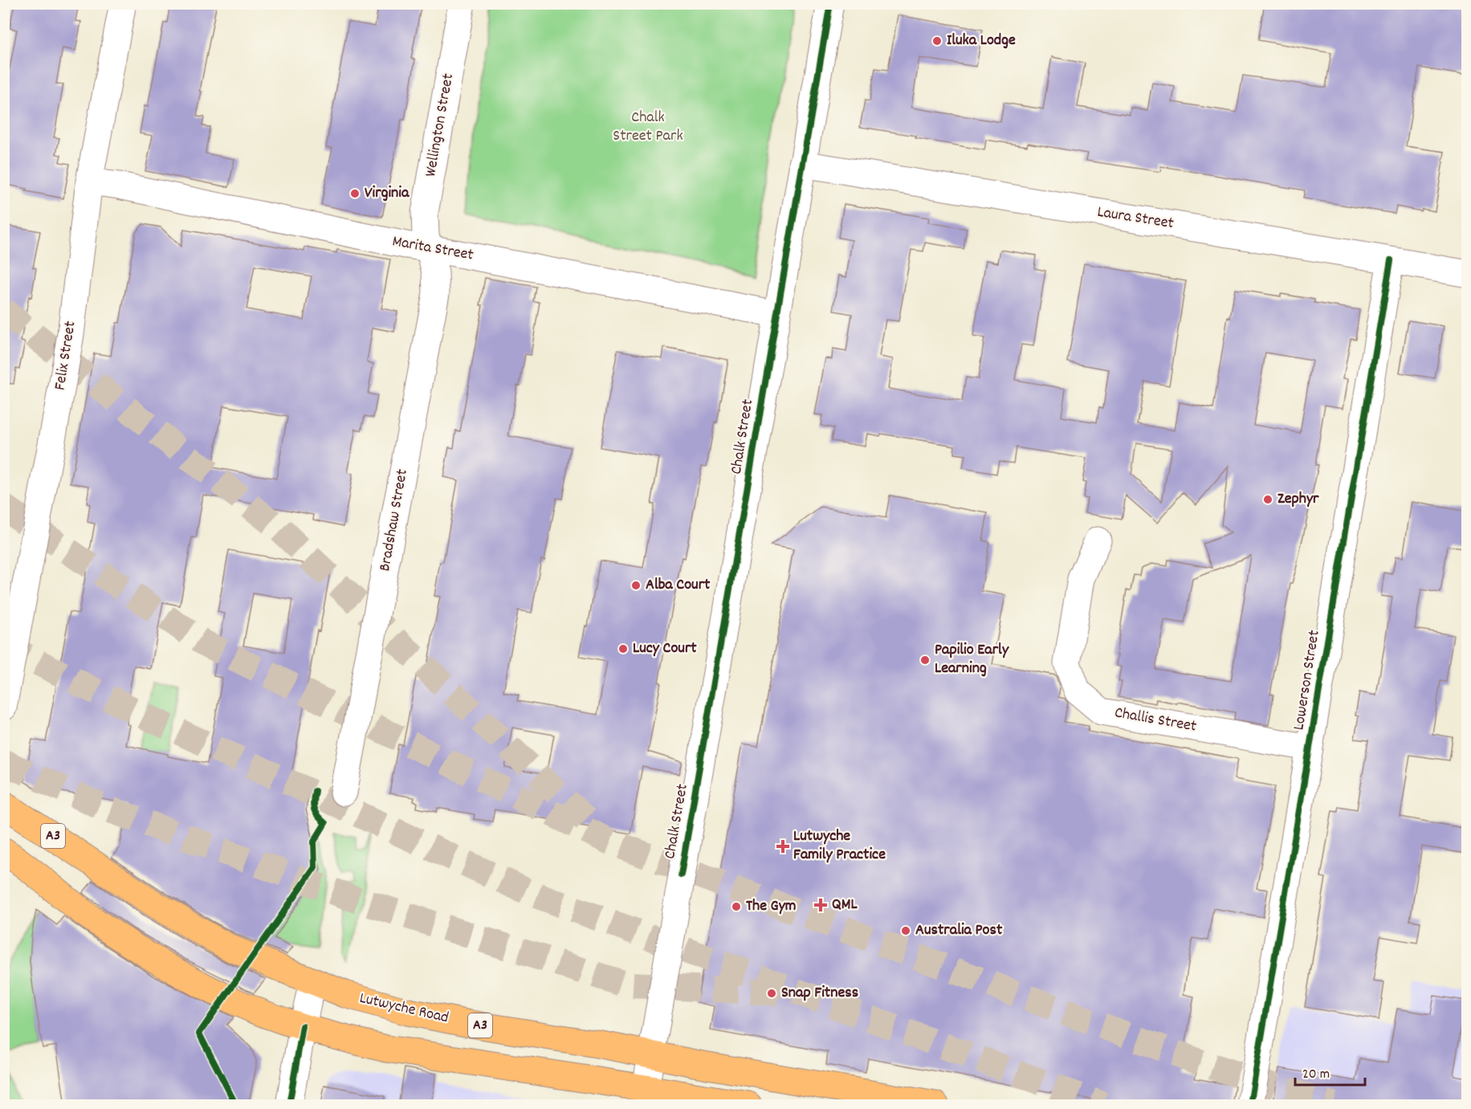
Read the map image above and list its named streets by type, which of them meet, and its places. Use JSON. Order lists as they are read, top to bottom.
{
  "streets": {
    "highway": ["A3", "Lutwyche Road"],
    "street": [
      "Wellington Street",
      "Laura Street",
      "Marita Street",
      "Felix Street",
      "Chalk Street",
      "Bradshaw Street",
      "Lowerson Street",
      "Challis Street"
    ]
  },
  "crossings": [
    ["Wellington Street", "Marita Street"],
    ["Wellington Street", "Bradshaw Street"],
    ["Laura Street", "Chalk Street"],
    ["Laura Street", "Lowerson Street"],
    ["Marita Street", "Felix Street"],
    ["Marita Street", "Chalk Street"],
    ["Marita Street", "Bradshaw Street"],
    ["Chalk Street", "Lutwyche Road"],
    ["Lowerson Street", "Challis Street"]
  ],
  "parks": ["Chalk Street Park"],
  "places": {
    "other": [
      "Iluka Lodge",
      "Virginia",
      "Zephyr",
      "Alba Court",
      "Lucy Court",
      "Papilio Early Learning",
      "The Gym",
      "Australia Post",
      "Snap Fitness"
    ],
    "health": ["Lutwyche Family Practice", "QML"]
  },
  "scale_bar": "20 m"
}
